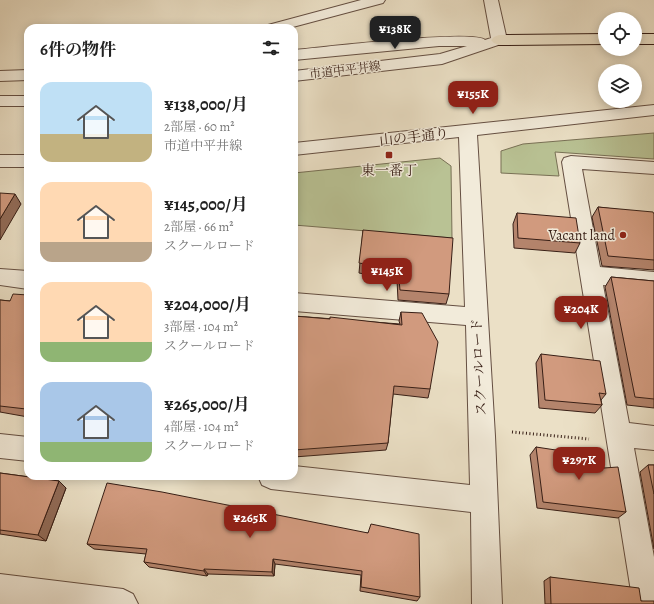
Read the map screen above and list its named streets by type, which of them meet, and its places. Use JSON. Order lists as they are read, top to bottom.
{
  "streets": {
    "street": ["市道中平井線", "山の手通り", "スクールロード"]
  },
  "crossings": [
    ["山の手通り", "スクールロード"]
  ],
  "places": {
    "transit": ["東一番丁"],
    "other": ["Vacant land"]
  },
  "page": {
    "price": [
      "¥138K",
      "¥155K",
      "¥145K",
      "¥204K",
      "¥297K",
      "¥265K"
    ],
    "heading": "6件の物件",
    "list": [
      {
        "name": "¥138,000/月",
        "note": "2部屋 · 60 m² · 市道中平井線"
      },
      {
        "name": "¥145,000/月",
        "note": "2部屋 · 66 m² · スクールロード"
      },
      {
        "name": "¥204,000/月",
        "note": "3部屋 · 104 m² · スクールロード"
      },
      {
        "name": "¥265,000/月",
        "note": "4部屋 · 104 m² · スクールロード"
      }
    ]
  }
}
